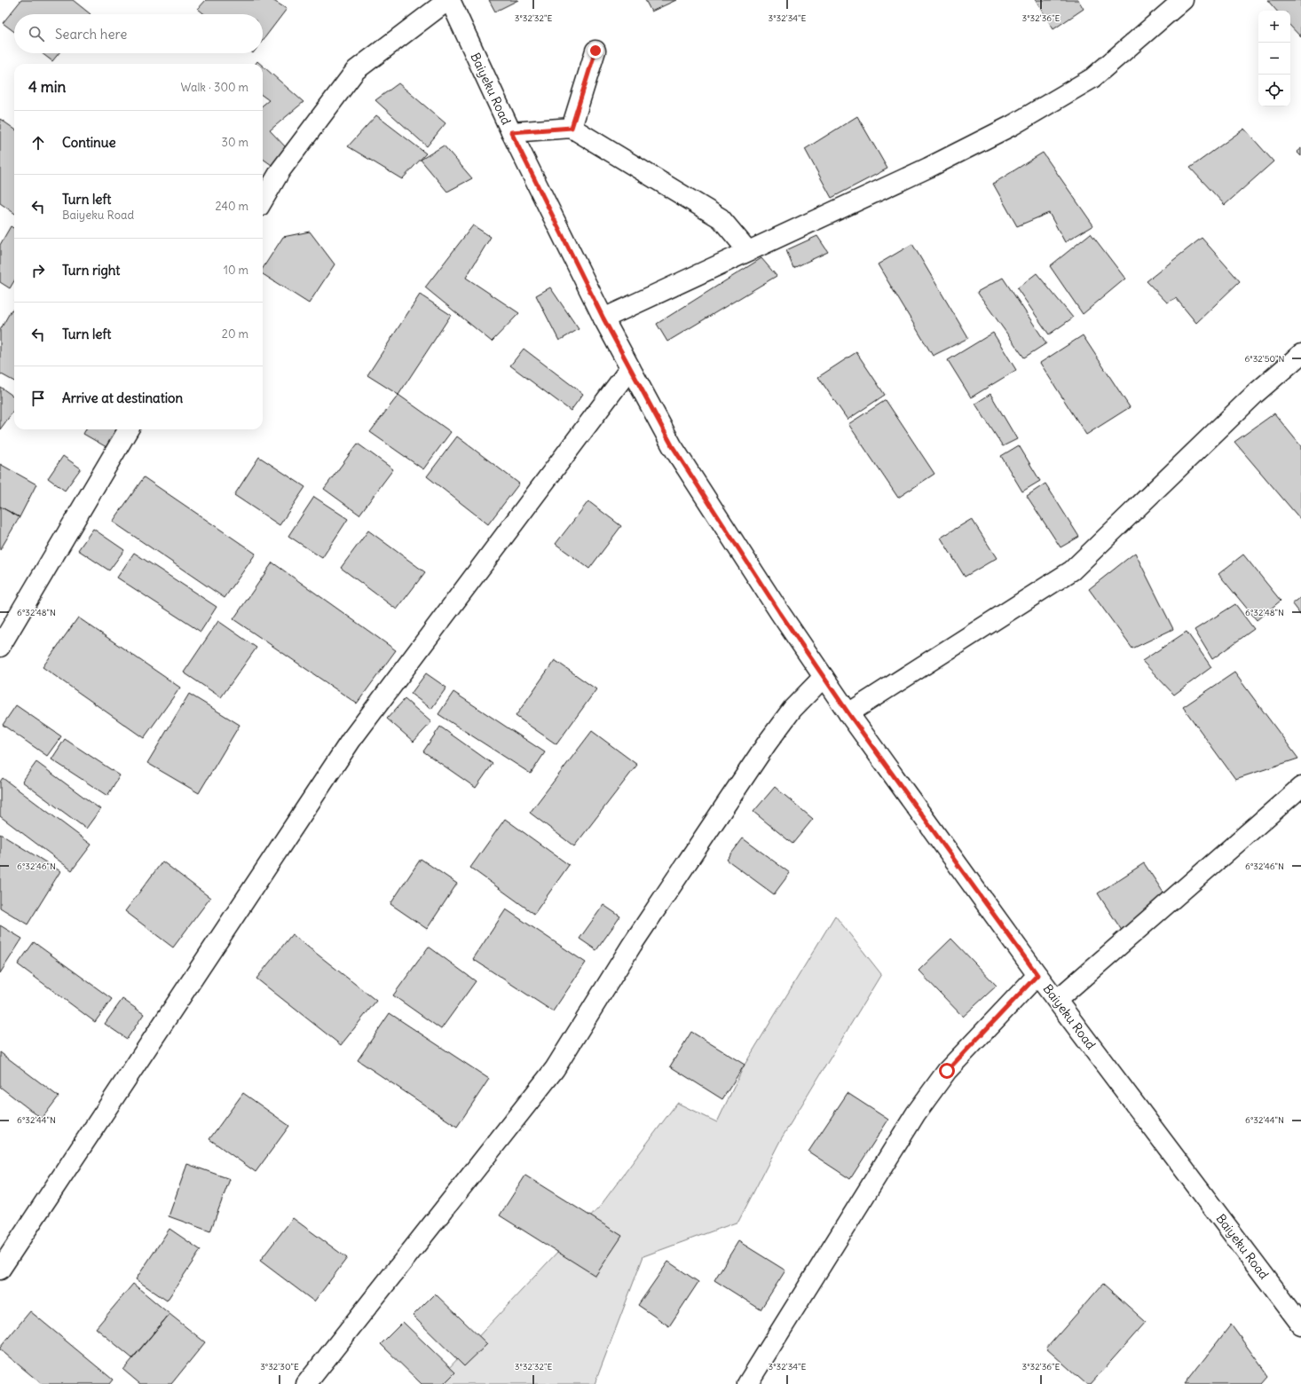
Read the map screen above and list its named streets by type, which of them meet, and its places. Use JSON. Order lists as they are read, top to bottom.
{
  "streets": {
    "street": ["Baiyeku Road"]
  },
  "page": {
    "map_buttons": ["+", "−"],
    "search": "Search here",
    "heading": ["4 min", "Walk · 300 m"],
    "list": [
      ["Continue", "30 m"],
      ["Turn left", "Baiyeku Road", "240 m"],
      ["Turn right", "10 m"],
      ["Turn left", "20 m"],
      "Arrive at destination"
    ]
  },
  "coordinates": [
    "3°32'32\"E",
    "3°32'34\"E",
    "3°32'36\"E",
    "6°32'50\"N",
    "6°32'48\"N",
    "6°32'46\"N",
    "6°32'44\"N",
    "3°32'30\"E"
  ]
}
